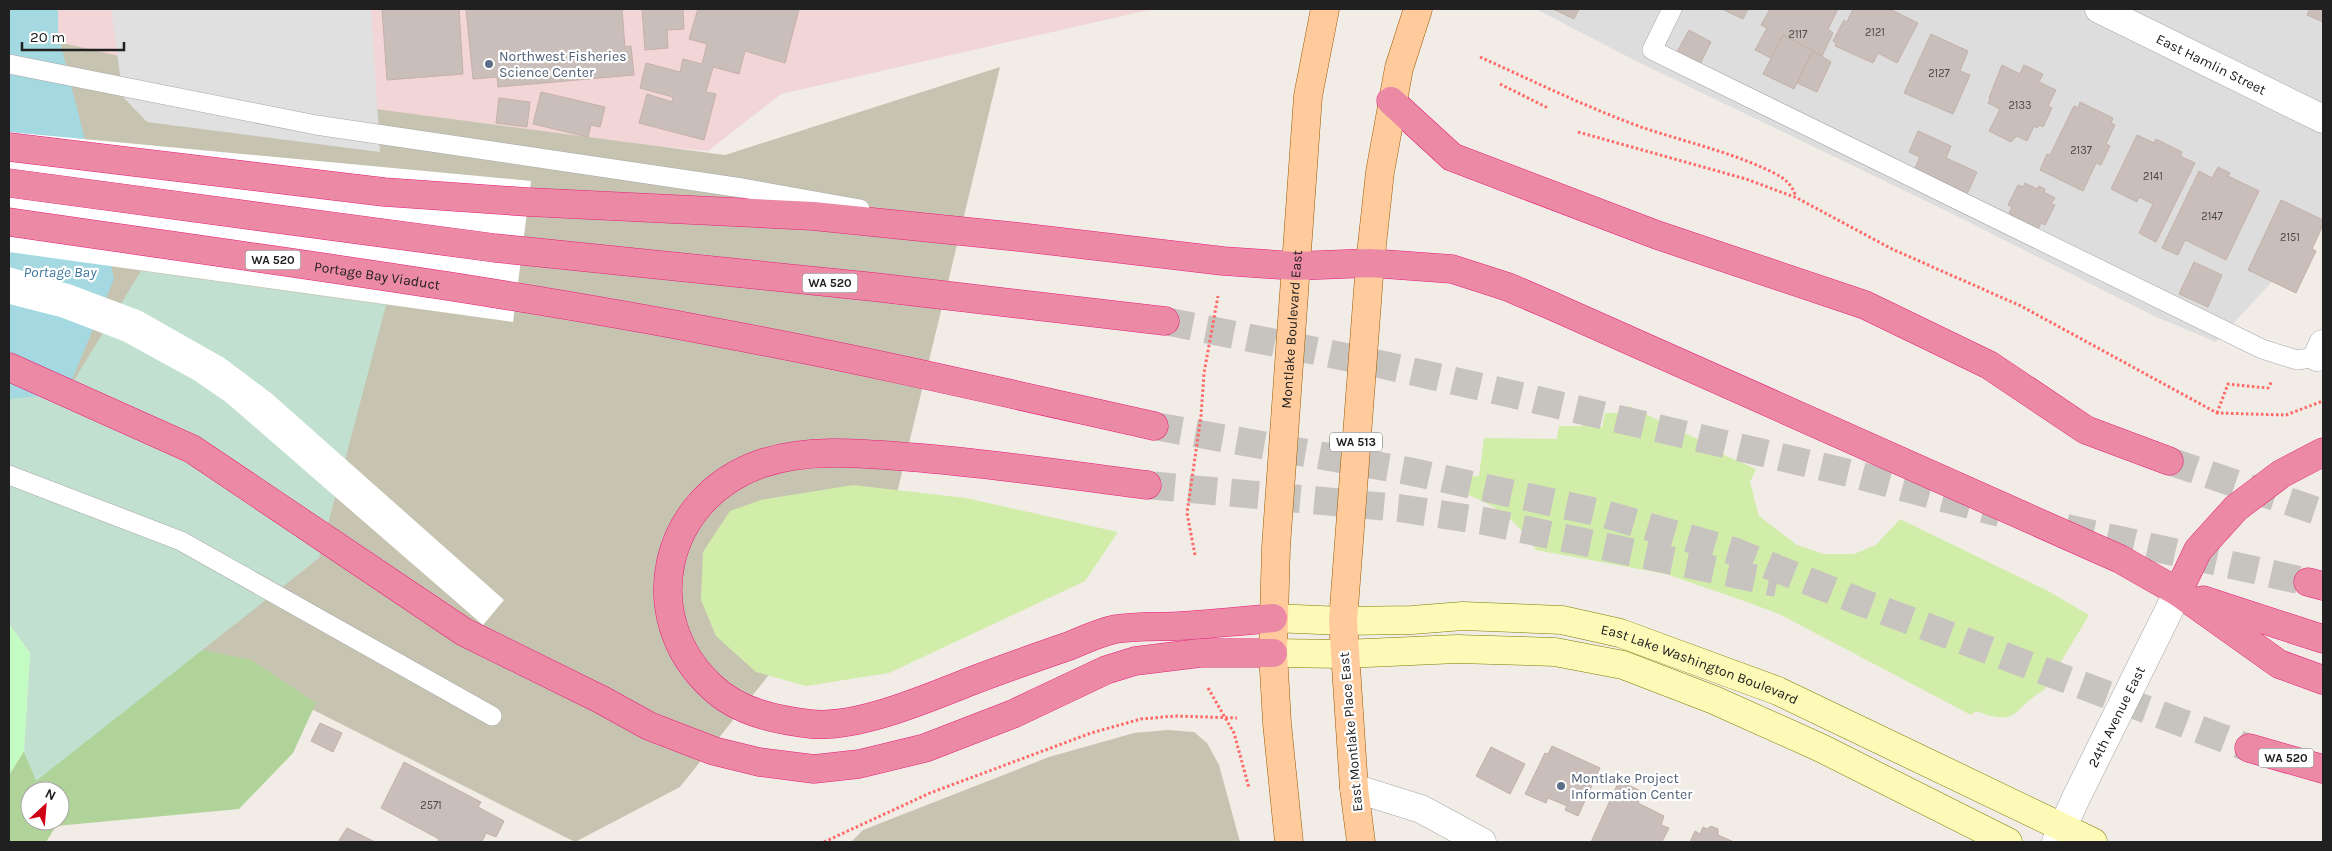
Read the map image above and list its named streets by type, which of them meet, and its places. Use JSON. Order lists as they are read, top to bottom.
{
  "streets": {
    "highway": ["WA 520", "Portage Bay Viaduct"],
    "main road": [
      "Montlake Boulevard East",
      "WA 513",
      "East Lake Washington Boulevard",
      "East Montlake Place East"
    ],
    "street": ["East Hamlin Street", "24th Avenue East"]
  },
  "crossings": [
    ["Montlake Boulevard East", "East Lake Washington Boulevard"],
    ["WA 513", "East Lake Washington Boulevard"],
    ["WA 513", "East Montlake Place East"],
    ["East Lake Washington Boulevard", "24th Avenue East"],
    ["East Lake Washington Boulevard", "East Montlake Place East"]
  ],
  "water": ["Portage Bay"],
  "places": ["Northwest Fisheries Science Center", "Montlake Project Information Center"],
  "house_numbers": [
    "2121",
    "2117",
    "2127",
    "2133",
    "2137",
    "2141",
    "2147",
    "2151",
    "2571"
  ],
  "scale_bar": "20 m",
  "north": "top right"
}
